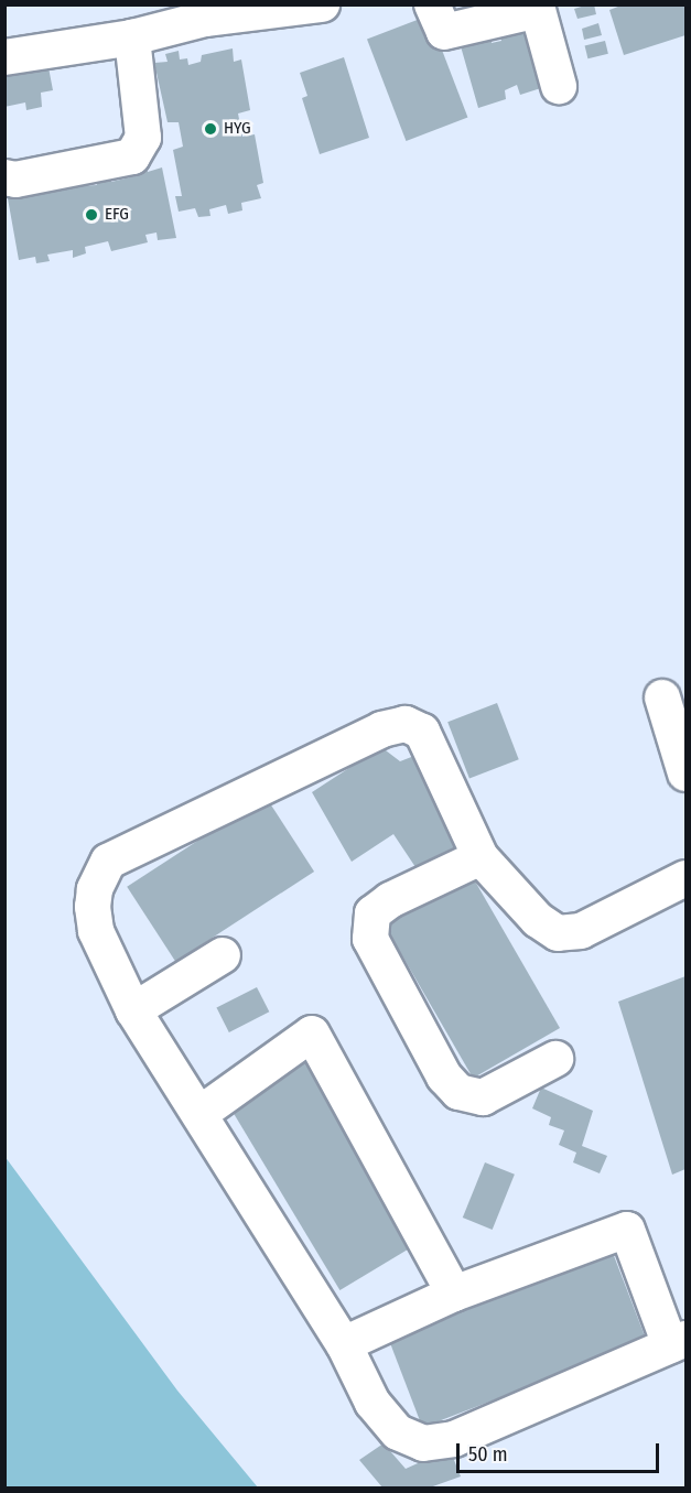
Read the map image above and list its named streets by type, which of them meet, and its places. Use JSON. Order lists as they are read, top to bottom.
{
  "places": ["HYG", "EFG"],
  "scale_bar": "50 m"
}
